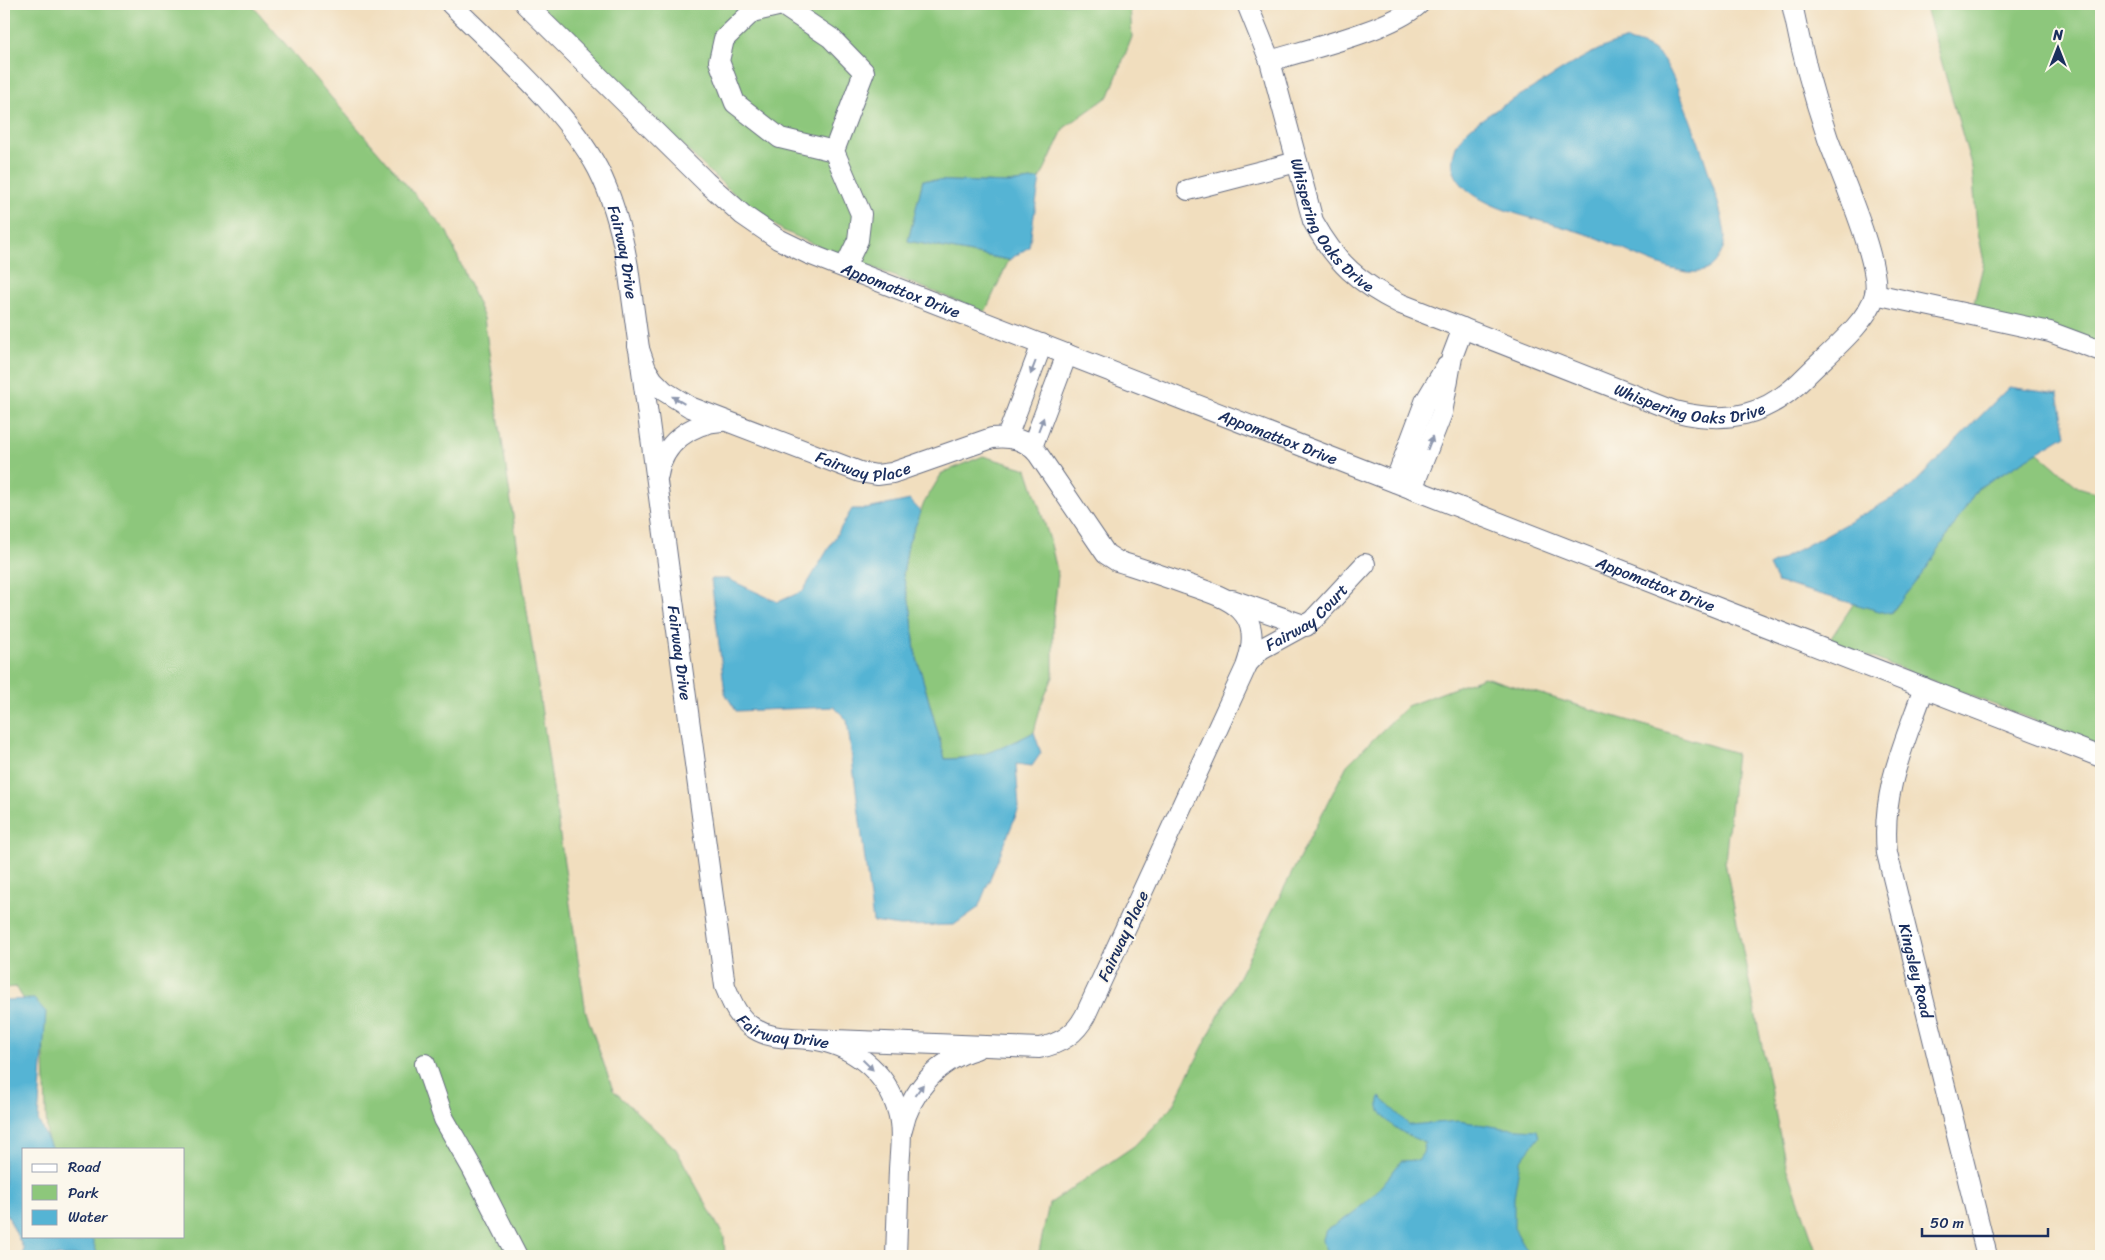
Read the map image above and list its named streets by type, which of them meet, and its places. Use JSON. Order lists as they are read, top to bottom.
{
  "streets": {
    "street": [
      "Whispering Oaks Drive",
      "Fairway Drive",
      "Appomattox Drive",
      "Fairway Place",
      "Fairway Court",
      "Kingsley Road"
    ]
  },
  "crossings": [
    ["Fairway Drive", "Fairway Place"],
    ["Appomattox Drive", "Kingsley Road"],
    ["Fairway Place", "Fairway Court"]
  ],
  "legend": ["Road", "Park", "Water"],
  "scale_bar": "50 m",
  "north": "top"
}
